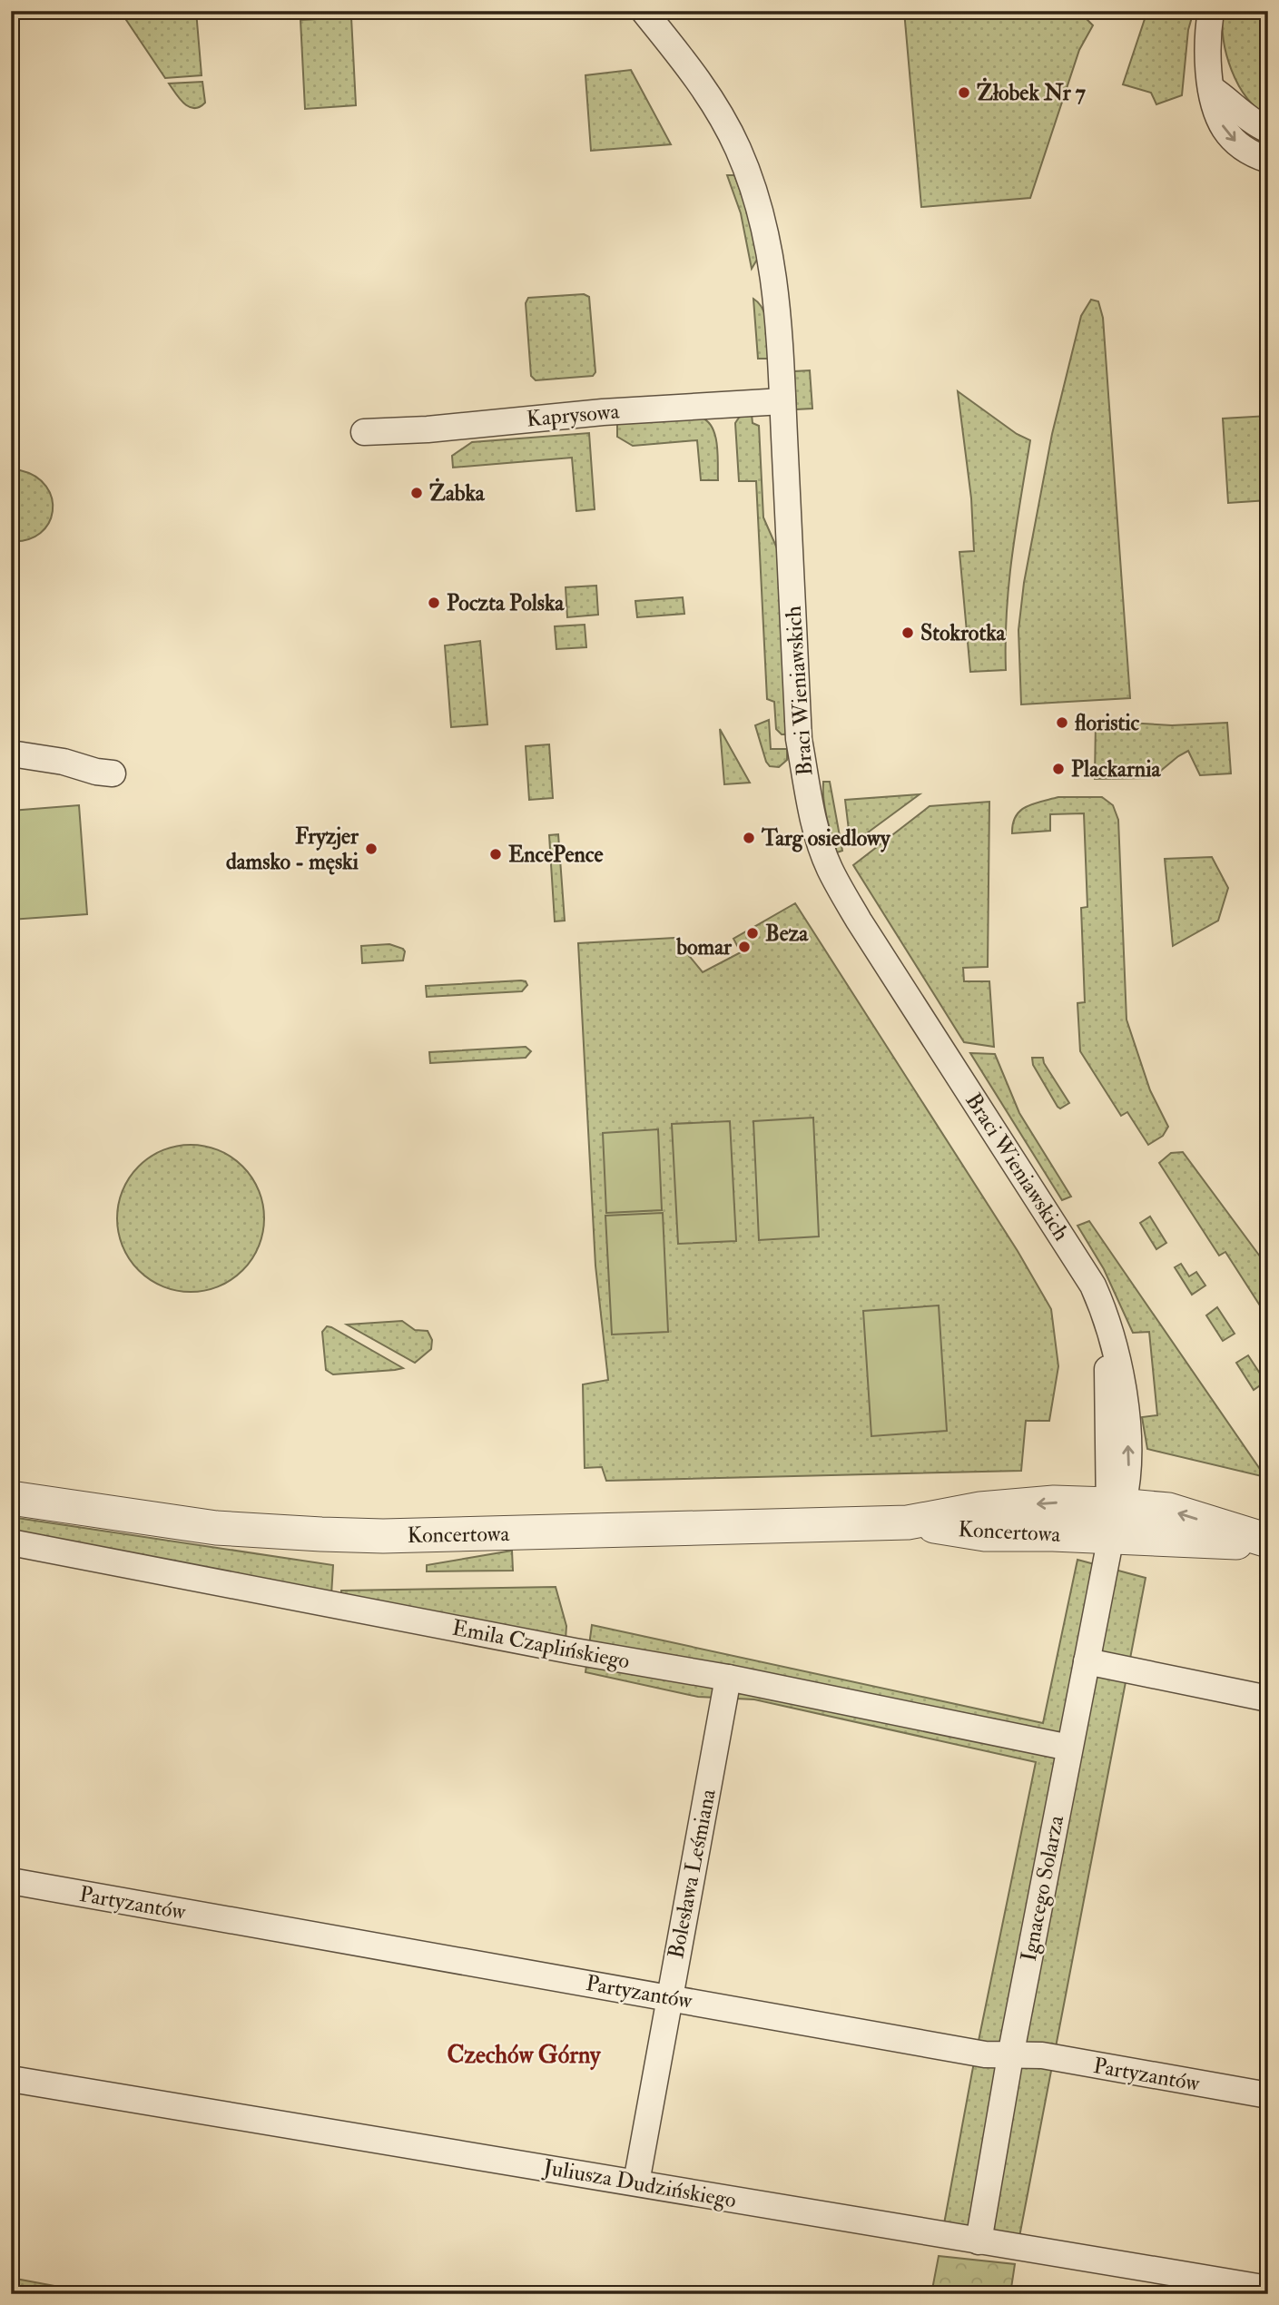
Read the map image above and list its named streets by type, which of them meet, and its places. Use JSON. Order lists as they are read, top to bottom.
{
  "streets": {
    "street": [
      "Kaprysowa",
      "Braci Wieniawskich",
      "Koncertowa",
      "Emila Czaplińskiego",
      "Bolesława Leśmiana",
      "Ignacego Solarza",
      "Partyzantów",
      "Juliusza Dudzińskiego"
    ]
  },
  "crossings": [
    ["Kaprysowa", "Braci Wieniawskich"],
    ["Braci Wieniawskich", "Koncertowa"],
    ["Braci Wieniawskich", "Ignacego Solarza"],
    ["Koncertowa", "Ignacego Solarza"],
    ["Emila Czaplińskiego", "Bolesława Leśmiana"],
    ["Emila Czaplińskiego", "Ignacego Solarza"],
    ["Bolesława Leśmiana", "Partyzantów"],
    ["Bolesława Leśmiana", "Juliusza Dudzińskiego"],
    ["Ignacego Solarza", "Partyzantów"],
    ["Ignacego Solarza", "Juliusza Dudzińskiego"]
  ],
  "districts": ["Czechów Górny"],
  "places": [
    "Żłobek Nr 7",
    "Żabka",
    "Poczta Polska",
    "Stokrotka",
    "floristic",
    "Plackarnia",
    "Targ osiedlowy",
    "Fryzjer damsko - męski",
    "EncePence",
    "Beza",
    "bomar"
  ]
}
